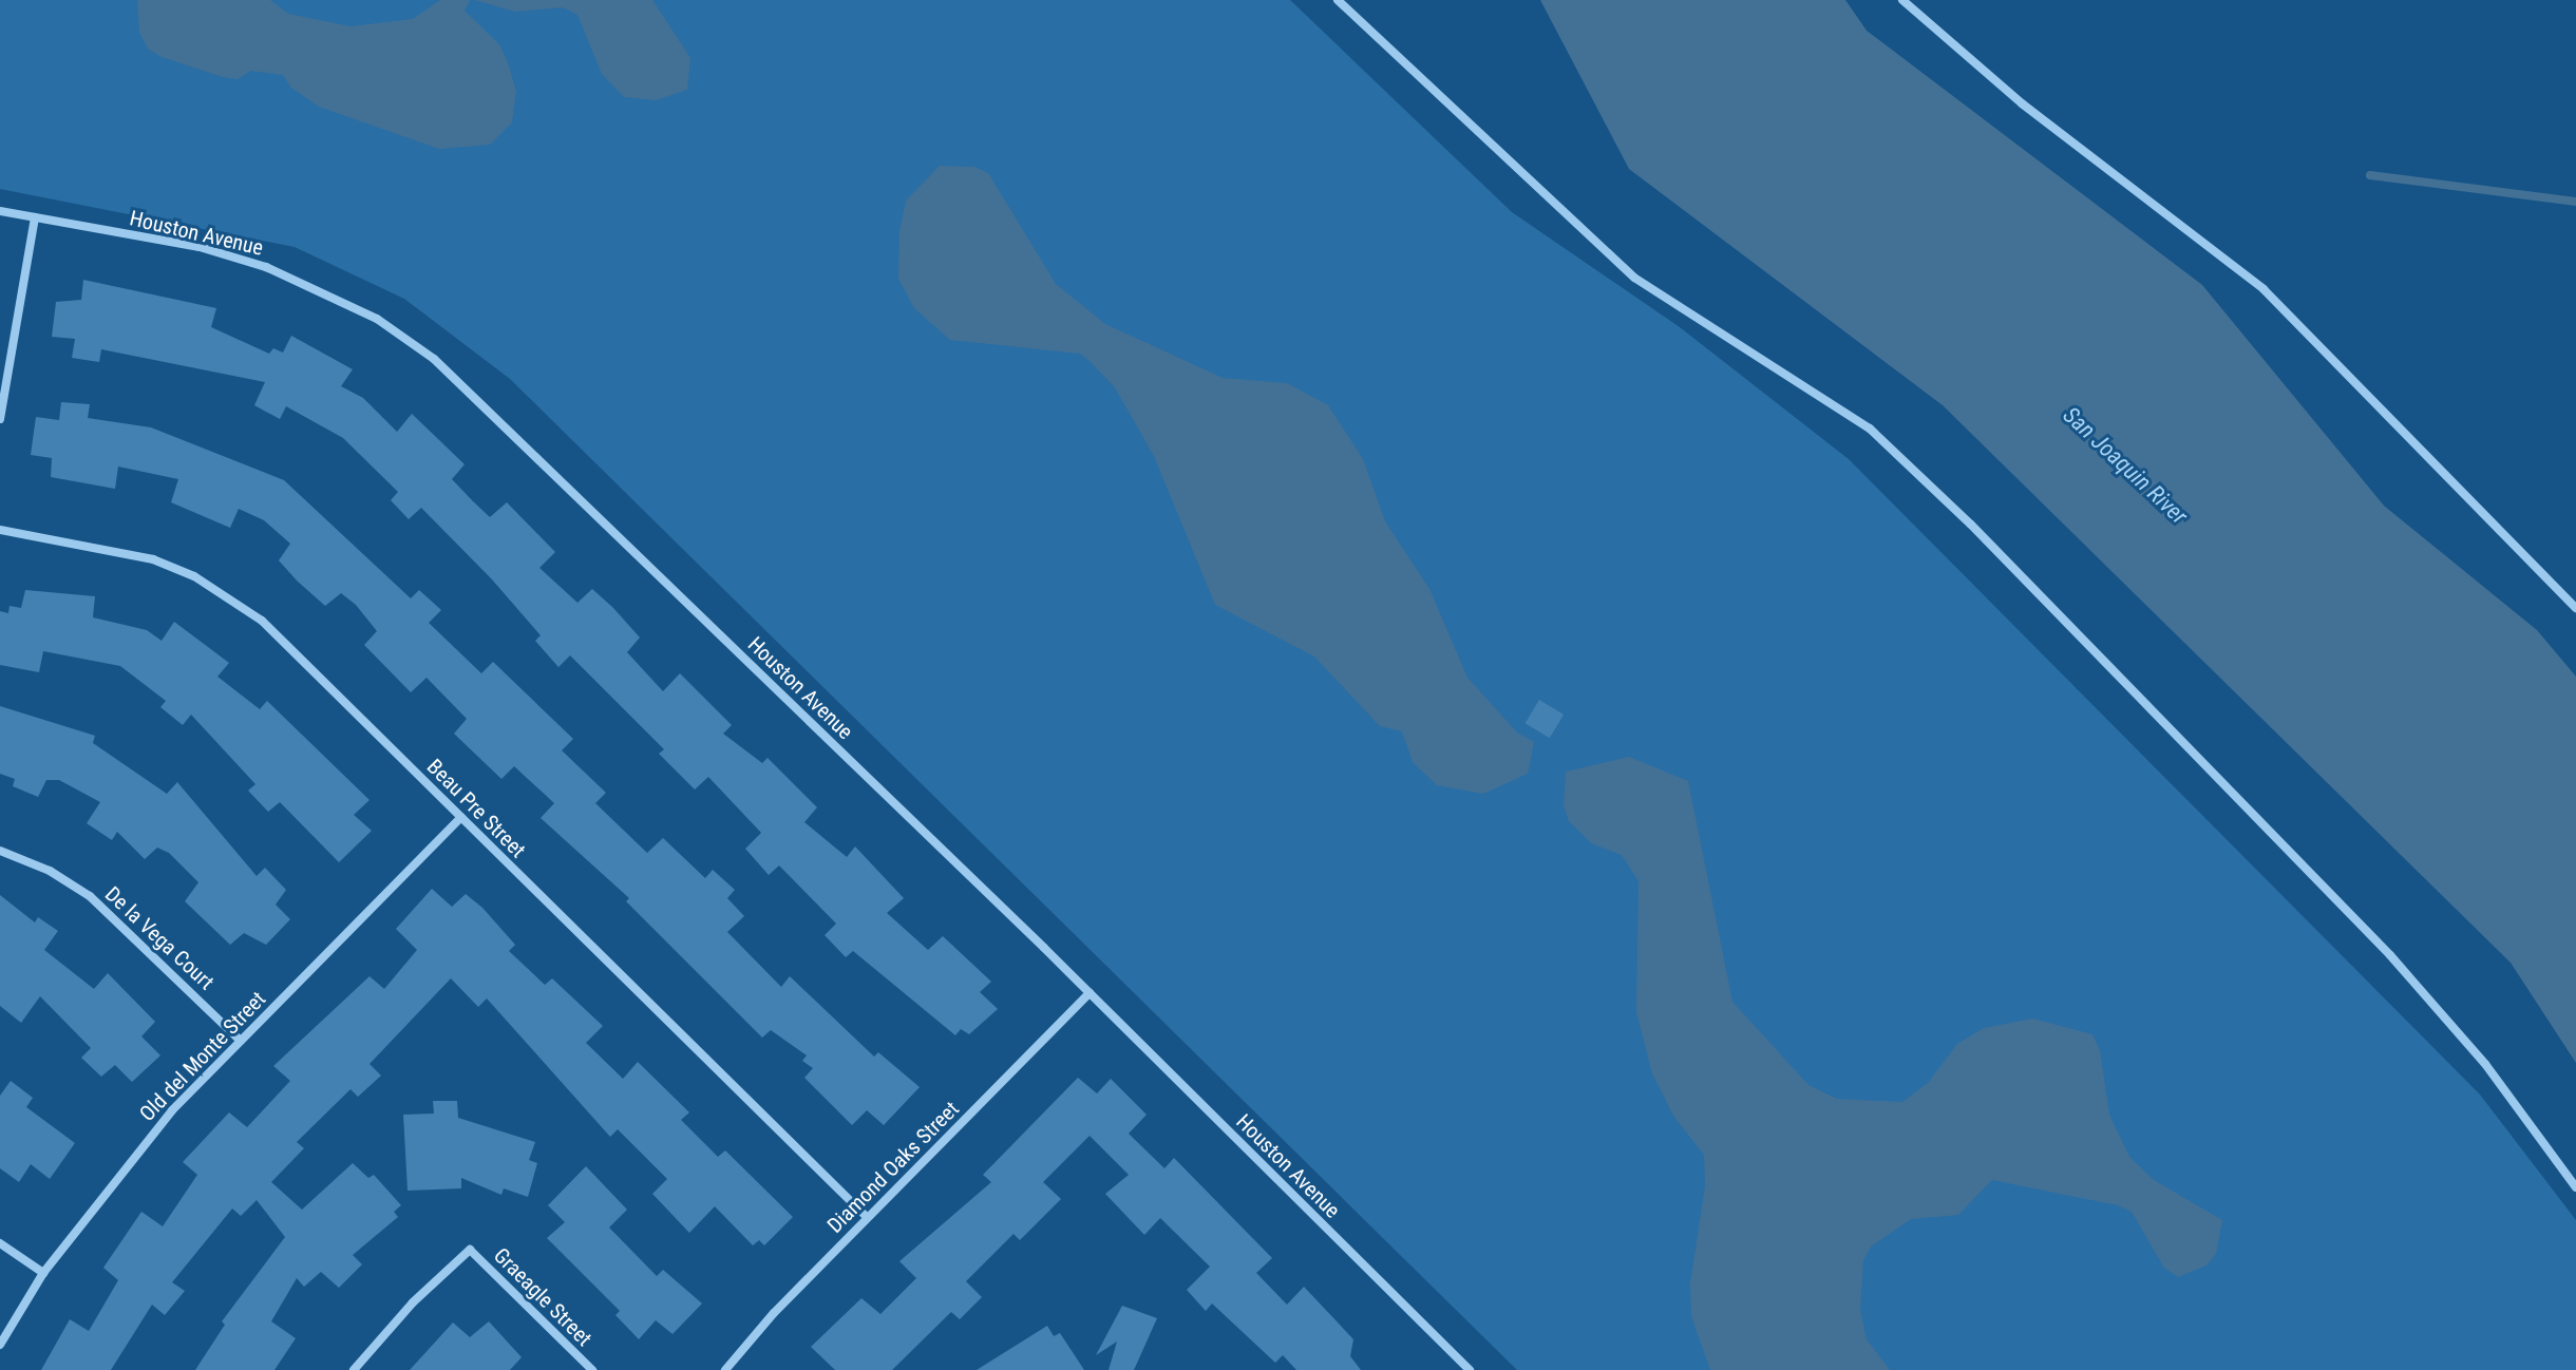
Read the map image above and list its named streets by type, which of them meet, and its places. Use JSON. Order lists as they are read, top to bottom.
{
  "streets": {
    "street": [
      "Houston Avenue",
      "Beau Pre Street",
      "De la Vega Court",
      "Old del Monte Street",
      "Diamond Oaks Street",
      "Graeagle Street"
    ]
  },
  "crossings": [
    ["Houston Avenue", "Diamond Oaks Street"],
    ["Beau Pre Street", "Old del Monte Street"],
    ["Beau Pre Street", "Diamond Oaks Street"],
    ["De la Vega Court", "Old del Monte Street"]
  ],
  "water": ["San Joaquin River"]
}
